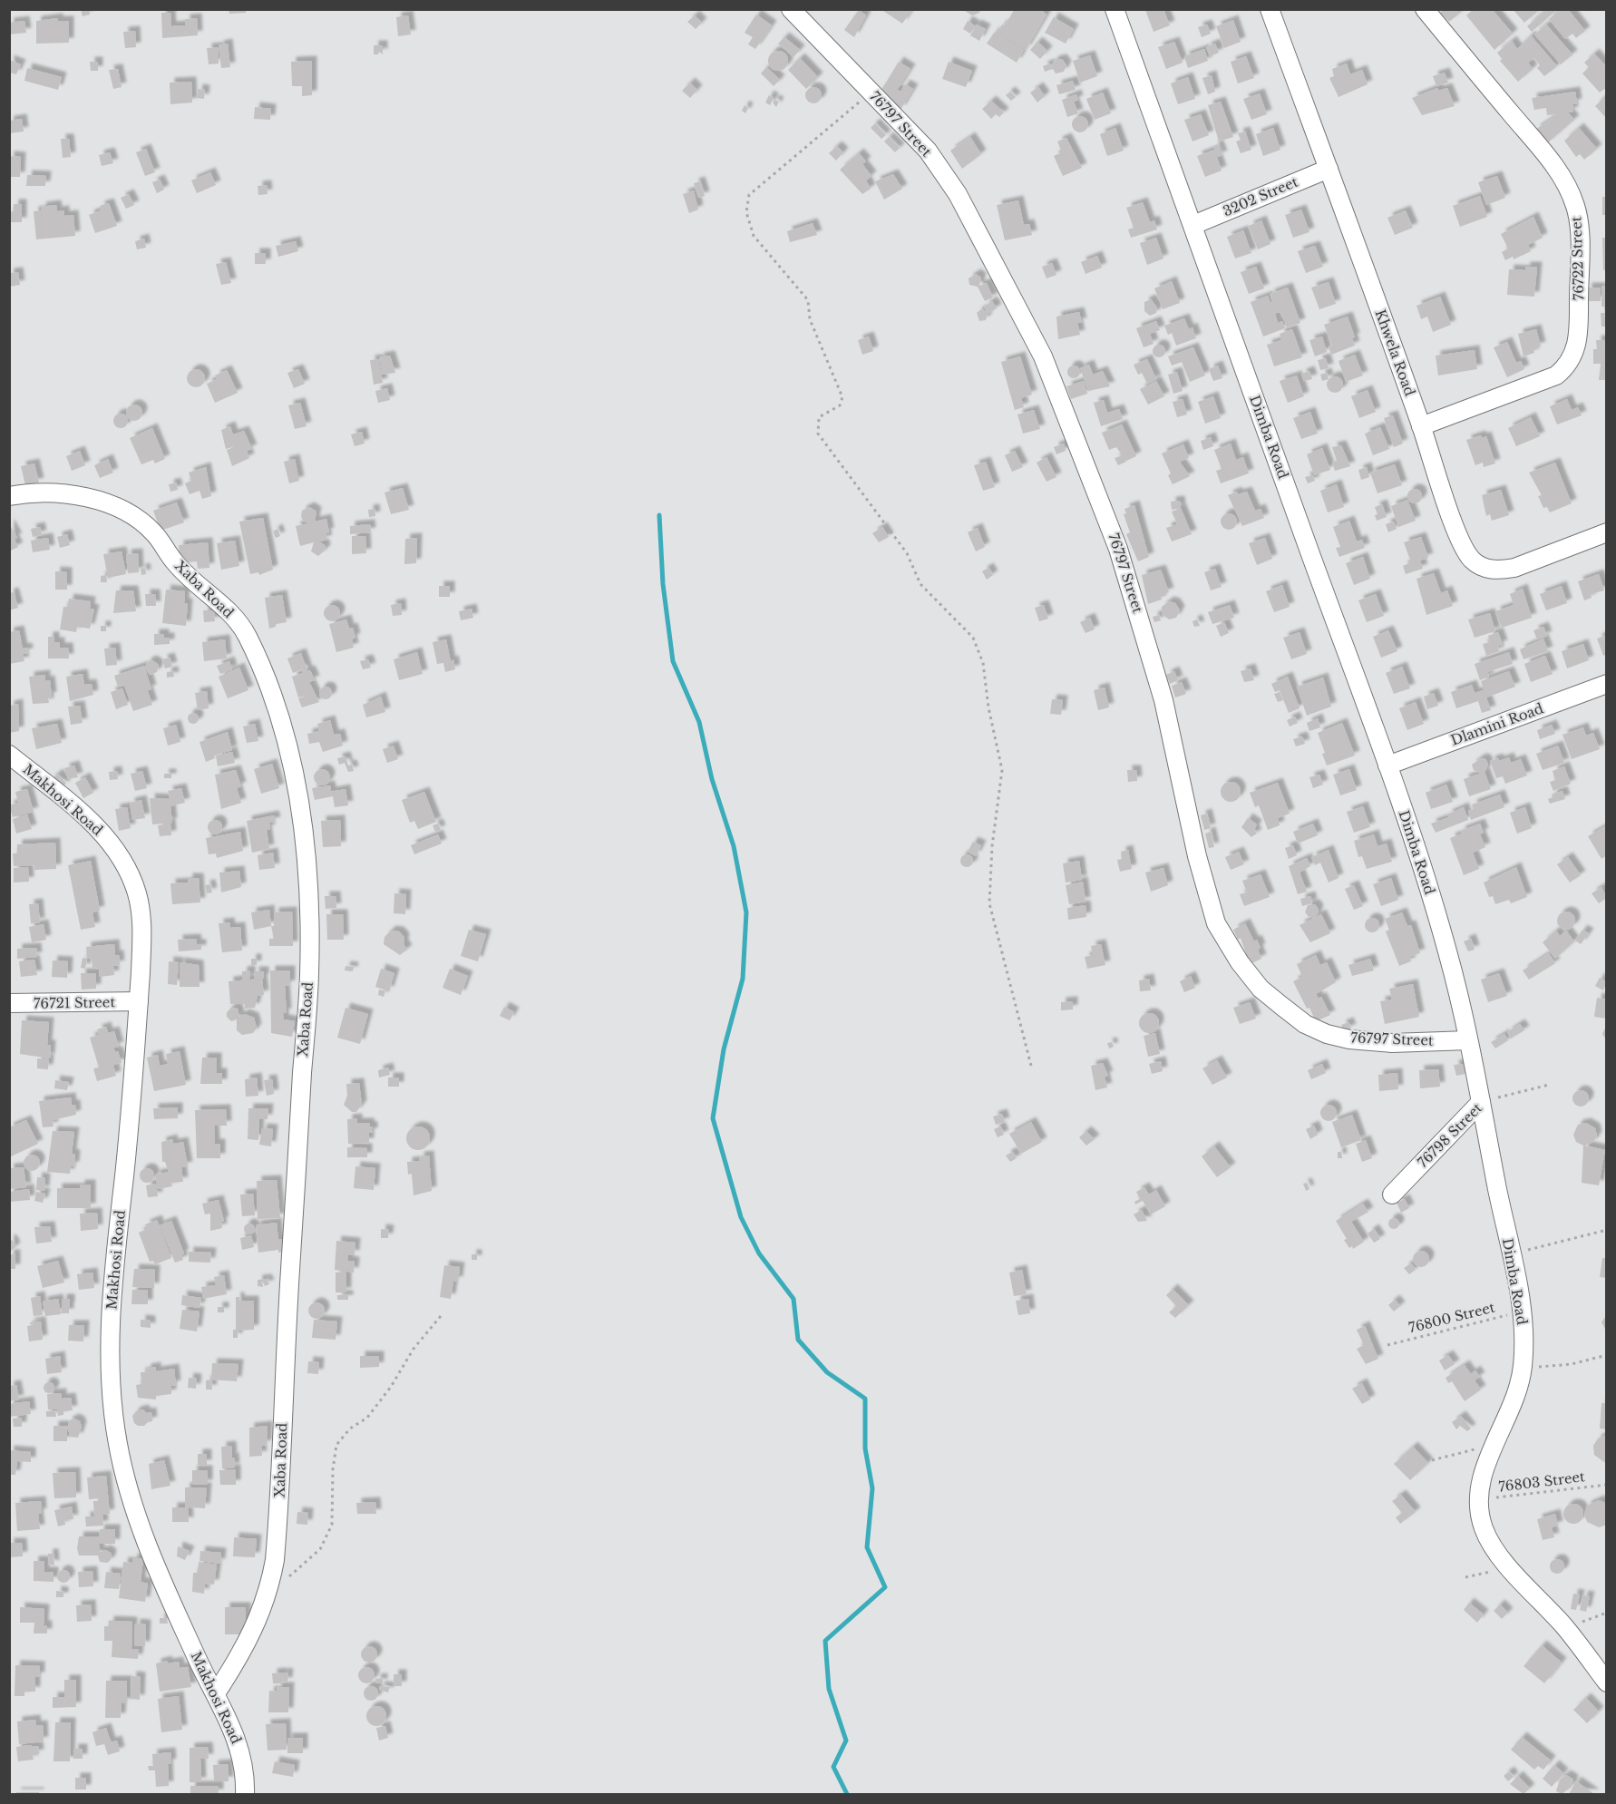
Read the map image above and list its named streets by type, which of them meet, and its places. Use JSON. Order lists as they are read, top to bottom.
{
  "streets": {
    "street": [
      "76797 Street",
      "3202 Street",
      "76722 Street",
      "Khwela Road",
      "Dimba Road",
      "Xaba Road",
      "Dlamini Road",
      "Makhosi Road",
      "76721 Street",
      "76798 Street"
    ],
    "path": ["76800 Street", "76803 Street"]
  },
  "crossings": [
    ["76797 Street", "Dimba Road"],
    ["3202 Street", "Khwela Road"],
    ["3202 Street", "Dimba Road"],
    ["76722 Street", "Khwela Road"],
    ["Dimba Road", "Dlamini Road"],
    ["Dimba Road", "76798 Street"],
    ["Dimba Road", "76800 Street"],
    ["Dimba Road", "76803 Street"],
    ["Xaba Road", "Makhosi Road"],
    ["Makhosi Road", "76721 Street"]
  ]
}
